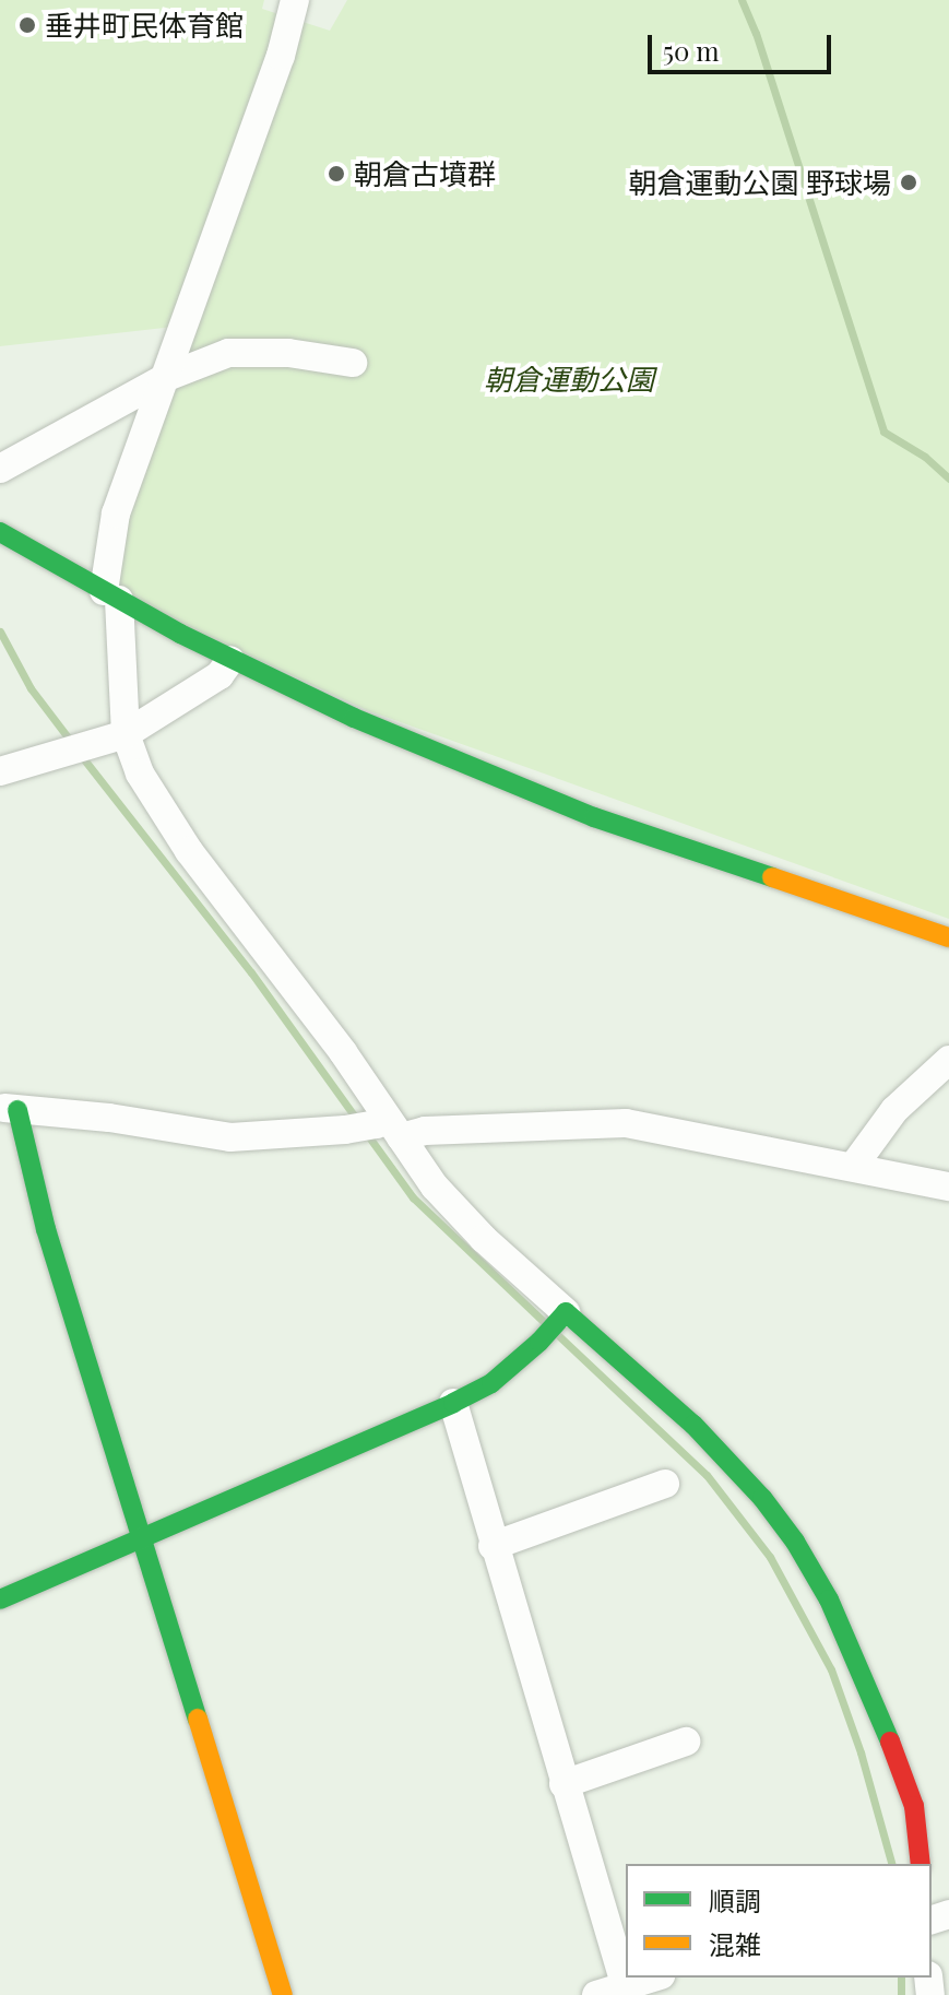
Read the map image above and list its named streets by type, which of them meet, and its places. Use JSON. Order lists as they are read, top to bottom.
{
  "parks": ["朝倉運動公園"],
  "places": ["垂井町民体育館", "朝倉古墳群", "朝倉運動公園 野球場"],
  "legend": ["順調", "混雑"],
  "scale_bar": "50 m"
}
